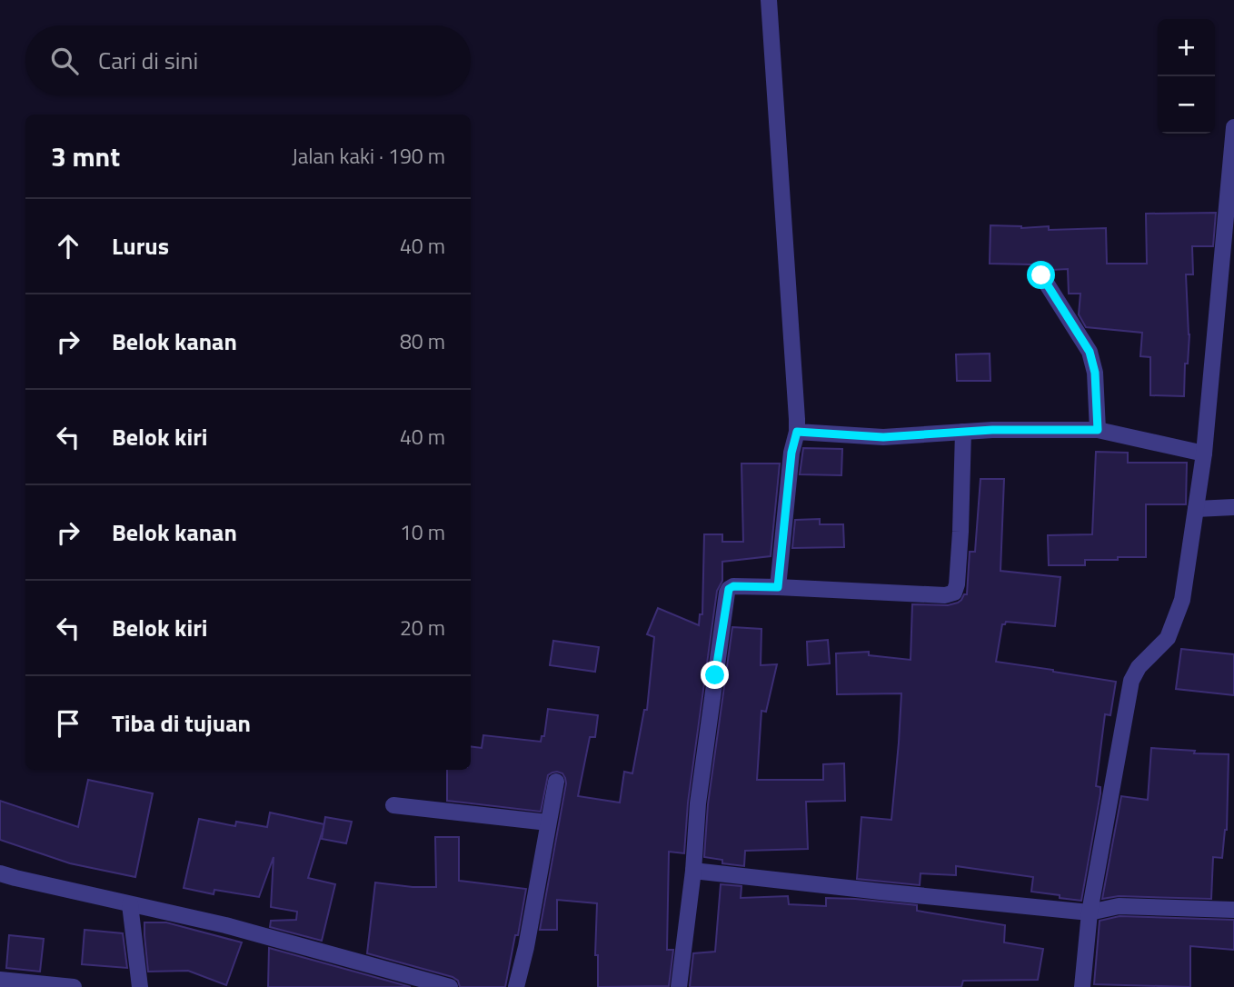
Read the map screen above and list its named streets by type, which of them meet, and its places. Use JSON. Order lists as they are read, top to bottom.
{
  "page": {
    "map_buttons": ["+", "−"],
    "search": "Cari di sini",
    "heading": ["3 mnt", "Jalan kaki · 190 m"],
    "list": [
      ["Lurus", "40 m"],
      ["Belok kanan", "80 m"],
      ["Belok kiri", "40 m"],
      ["Belok kanan", "10 m"],
      ["Belok kiri", "20 m"],
      "Tiba di tujuan"
    ]
  }
}
